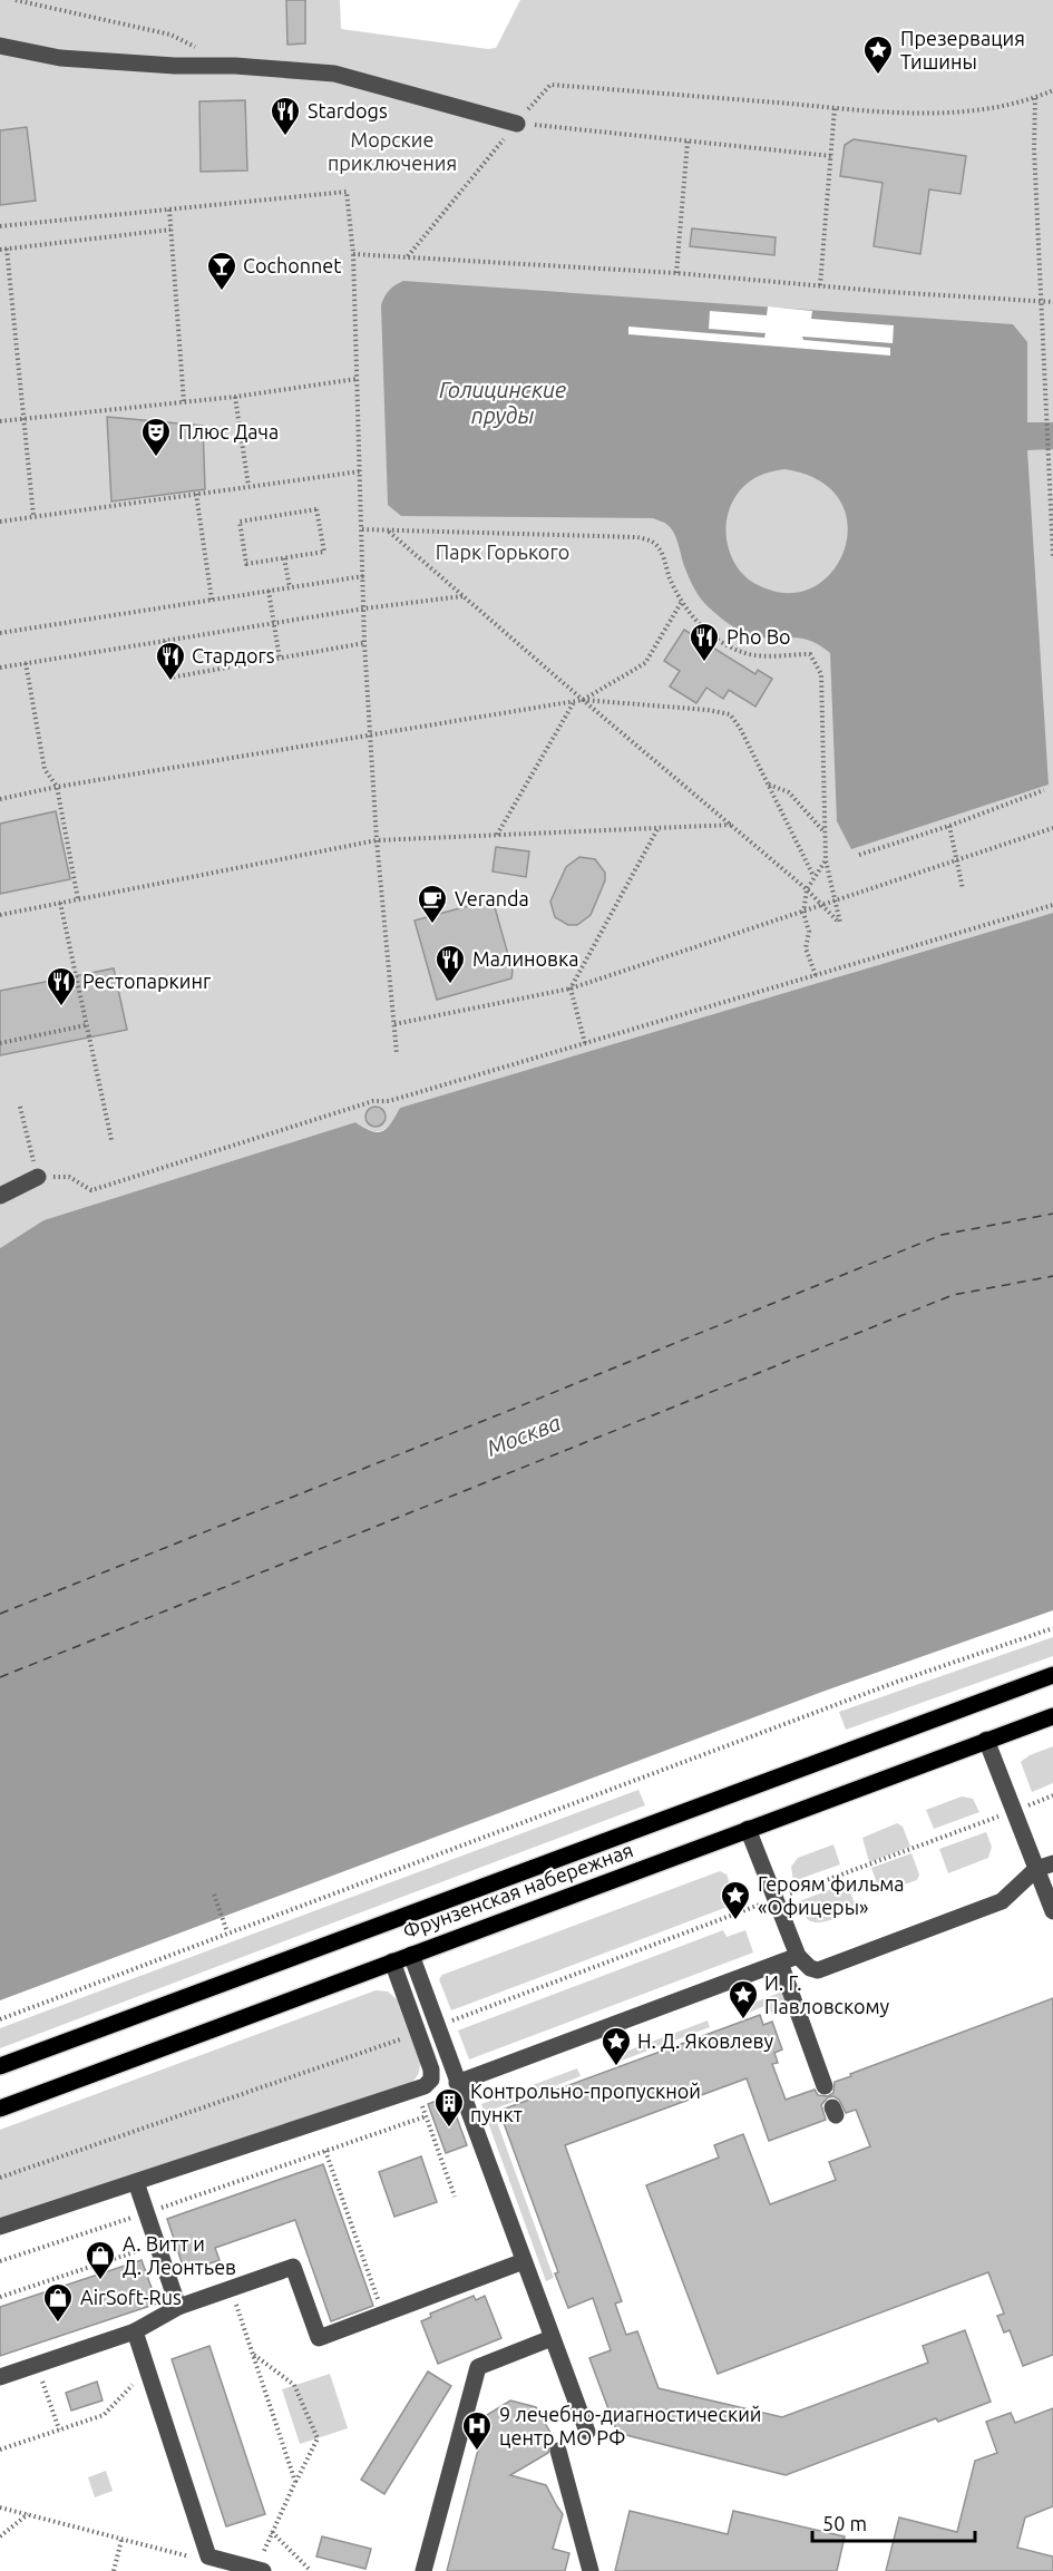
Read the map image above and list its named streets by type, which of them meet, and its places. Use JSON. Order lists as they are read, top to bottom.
{
  "streets": {
    "main road": ["Фрунзенская набережная"]
  },
  "water": ["Голицинские пруды", "Москва"],
  "parks": ["Морские приключения", "Парк Горького"],
  "places": {
    "place": [
      "Презервация Тишины",
      "Героям фильма «Офицеры»",
      "И. Г. Павловскому",
      "Н. Д. Яковлеву"
    ],
    "restaurant": [
      "Stardogs",
      "Pho Bo",
      "Стардогs",
      "Малиновка",
      "Рестопаркинг"
    ],
    "bar": ["Cochonnet"],
    "theatre": ["Плюс Дача"],
    "cafe": ["Veranda"],
    "building": ["Контрольно-пропускной пункт"],
    "shop": ["А. Витт и Д. Леонтьев", "AirSoft-Rus"],
    "hospital": ["9 лечебно-диагностический центр МО РФ"]
  },
  "scale_bar": "50 m"
}
